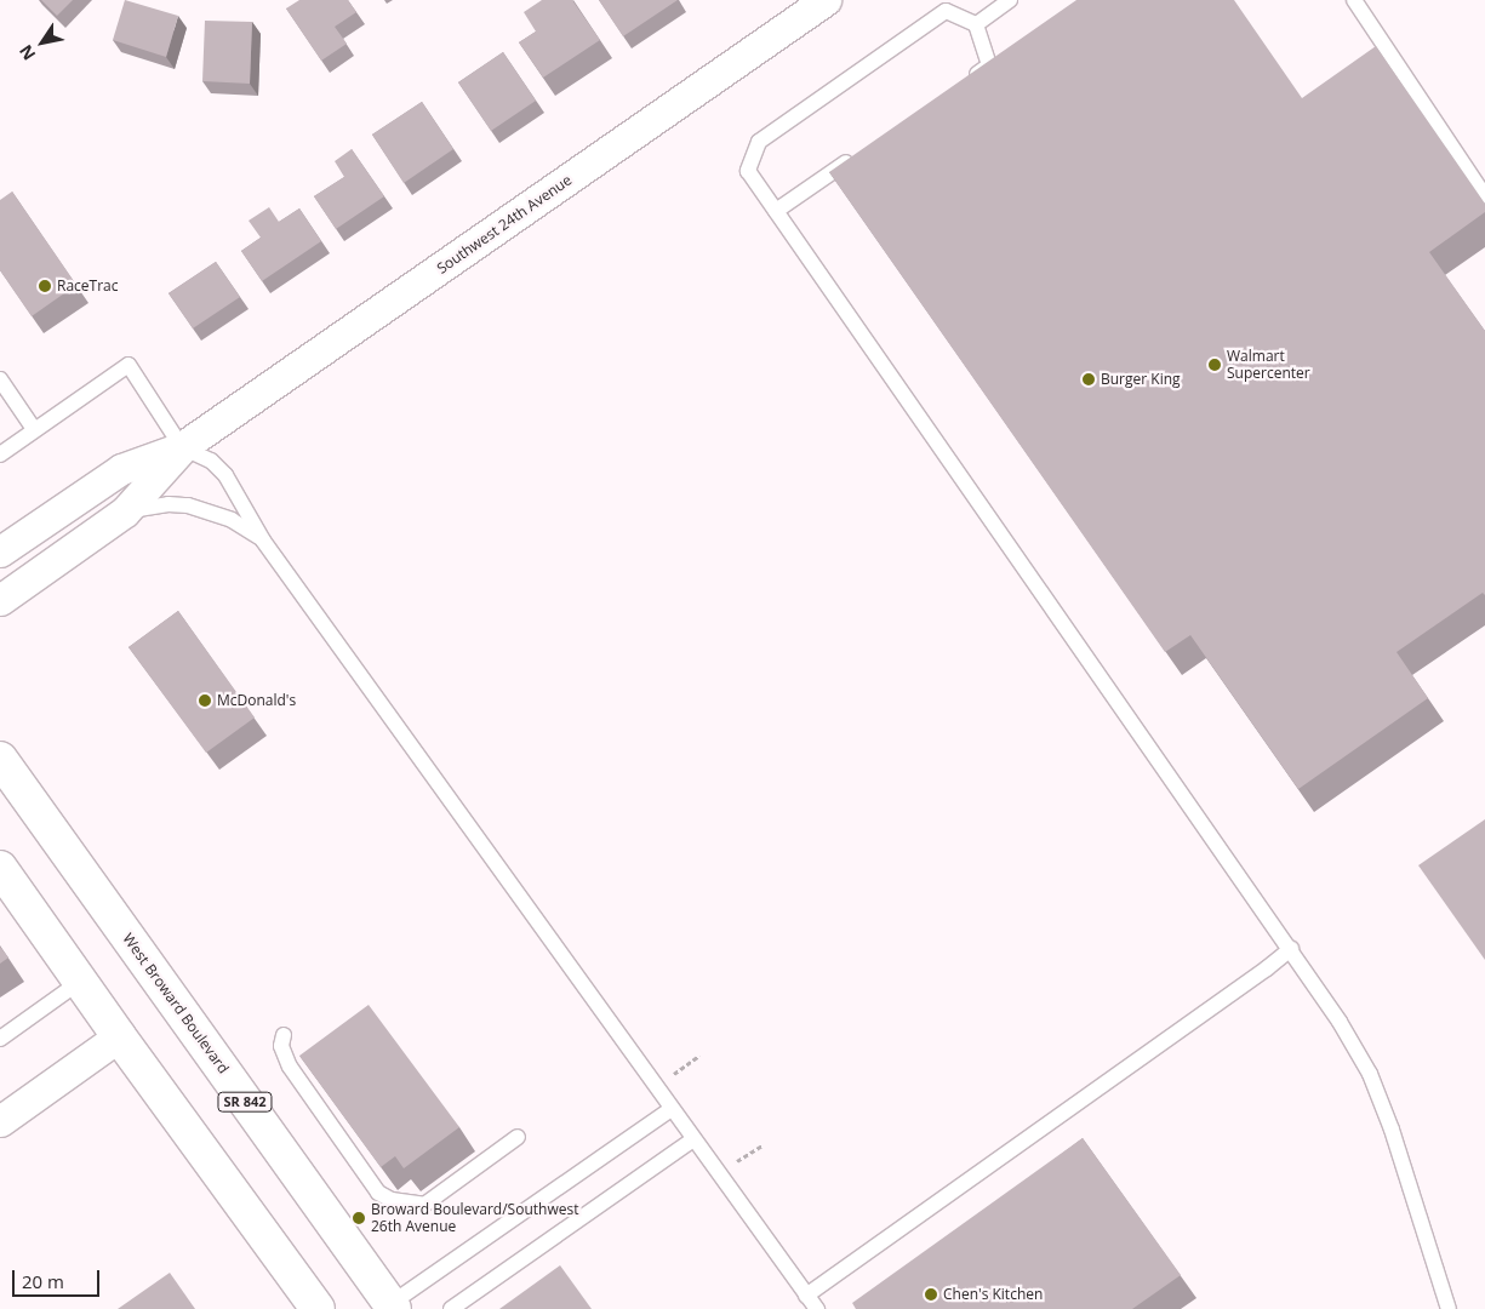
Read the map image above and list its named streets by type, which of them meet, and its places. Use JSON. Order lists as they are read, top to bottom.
{
  "streets": {
    "main road": ["West Broward Boulevard", "SR 842"],
    "street": ["Southwest 24th Avenue"]
  },
  "places": [
    "RaceTrac",
    "Walmart Supercenter",
    "Burger King",
    "McDonald's",
    "Broward Boulevard/Southwest 26th Avenue",
    "Chen's Kitchen"
  ],
  "scale_bar": "20 m",
  "north": "bottom left"
}
